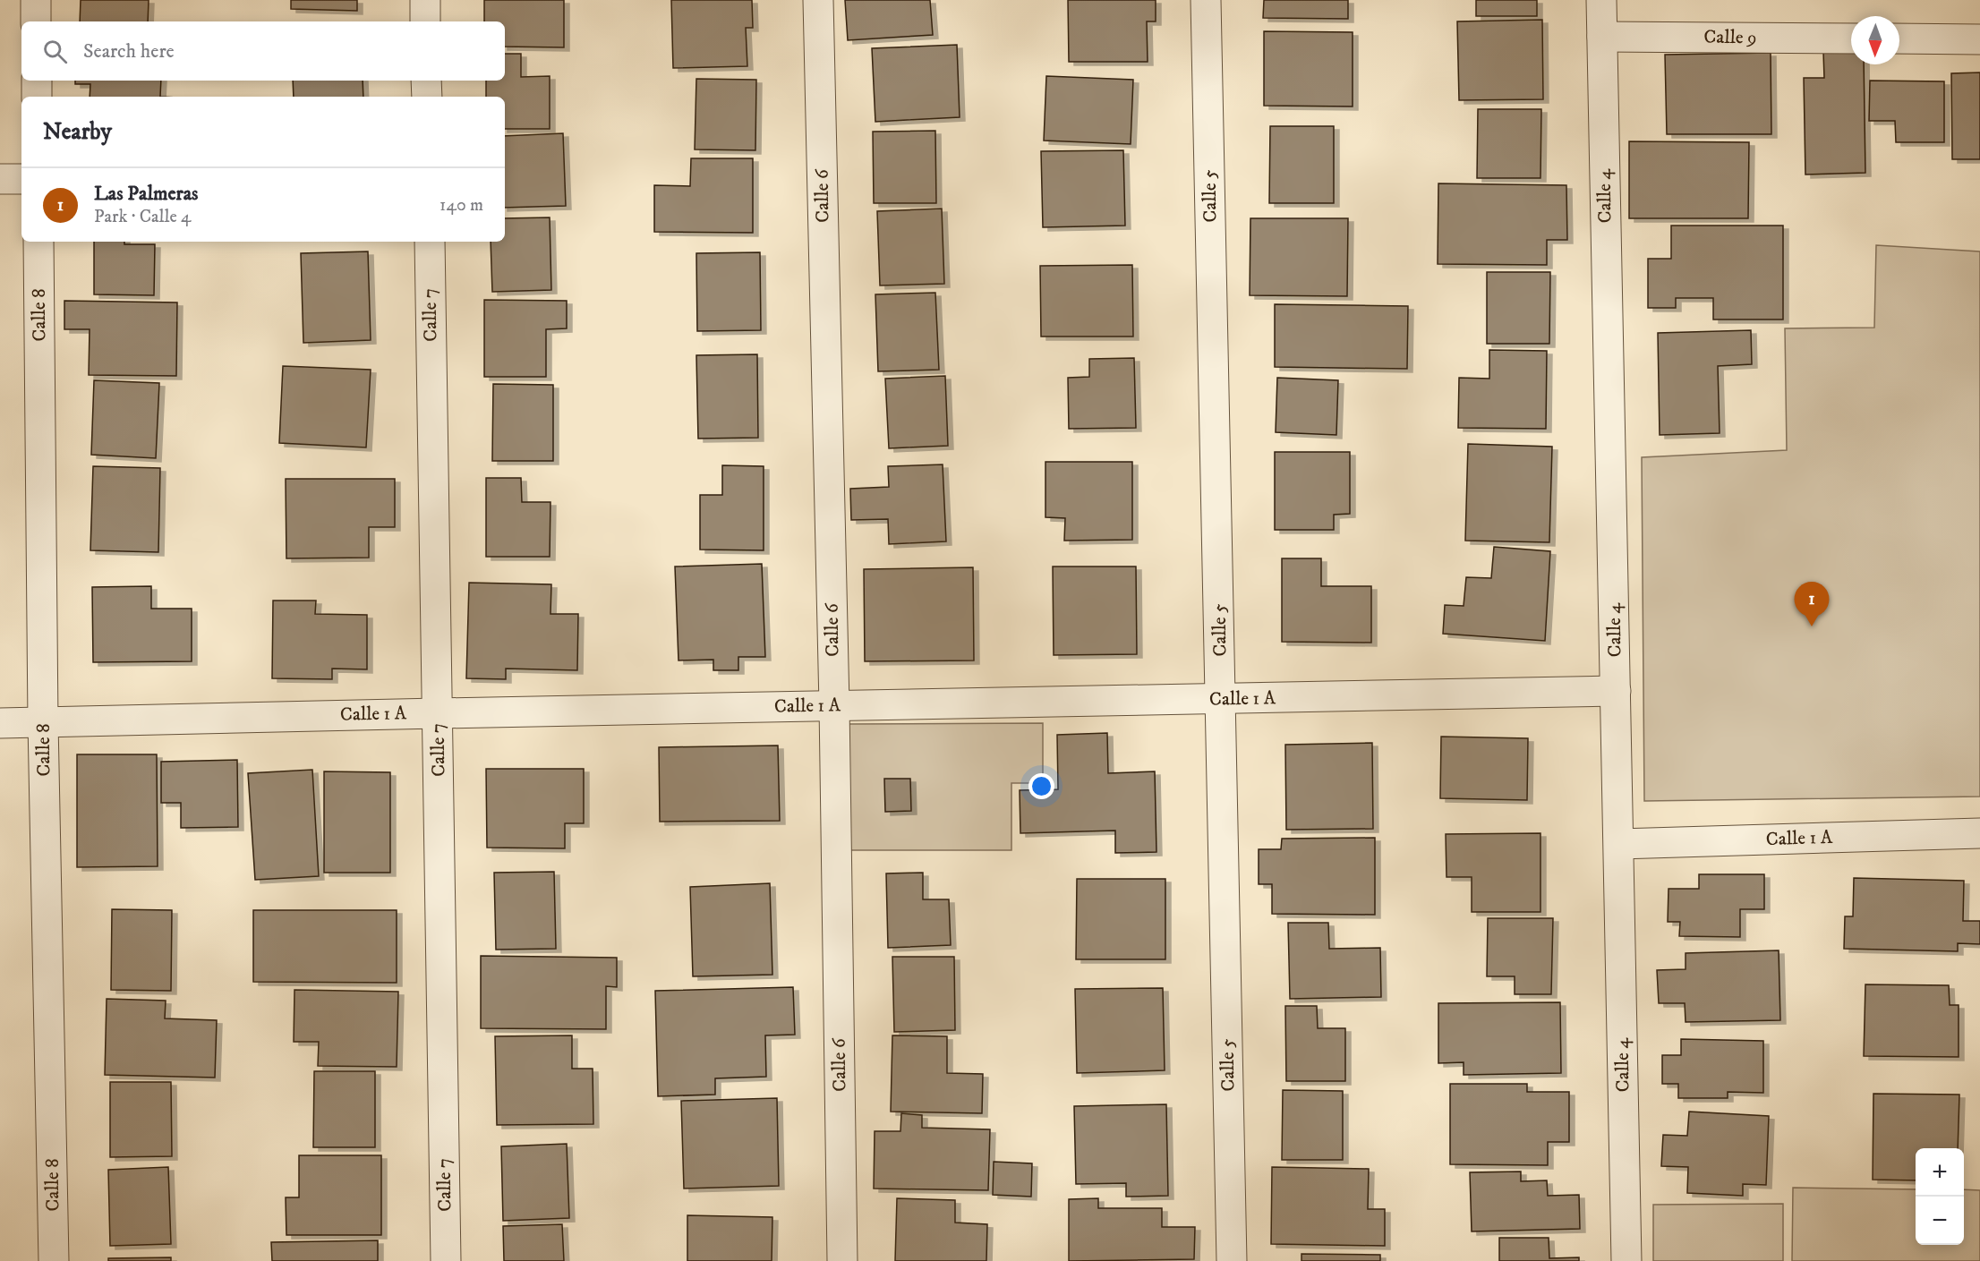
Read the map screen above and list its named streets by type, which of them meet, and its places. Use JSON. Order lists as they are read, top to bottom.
{
  "streets": {
    "street": [
      "Calle 9",
      "Calle 6",
      "Calle 5",
      "Calle 4",
      "Calle 8",
      "Calle 7",
      "Calle 1 A"
    ]
  },
  "crossings": [
    ["Calle 9", "Calle 4"],
    ["Calle 6", "Calle 1 A"],
    ["Calle 5", "Calle 1 A"],
    ["Calle 4", "Calle 1 A"],
    ["Calle 8", "Calle 1 A"],
    ["Calle 7", "Calle 1 A"]
  ],
  "north": "bottom",
  "page": {
    "search": "Search here",
    "heading": "Nearby",
    "list": [
      {
        "mark": "1",
        "name": "Las Palmeras",
        "note": "Park · Calle 4",
        "value": "140 m"
      }
    ],
    "pins": "1",
    "map_buttons": ["+", "−"]
  }
}
